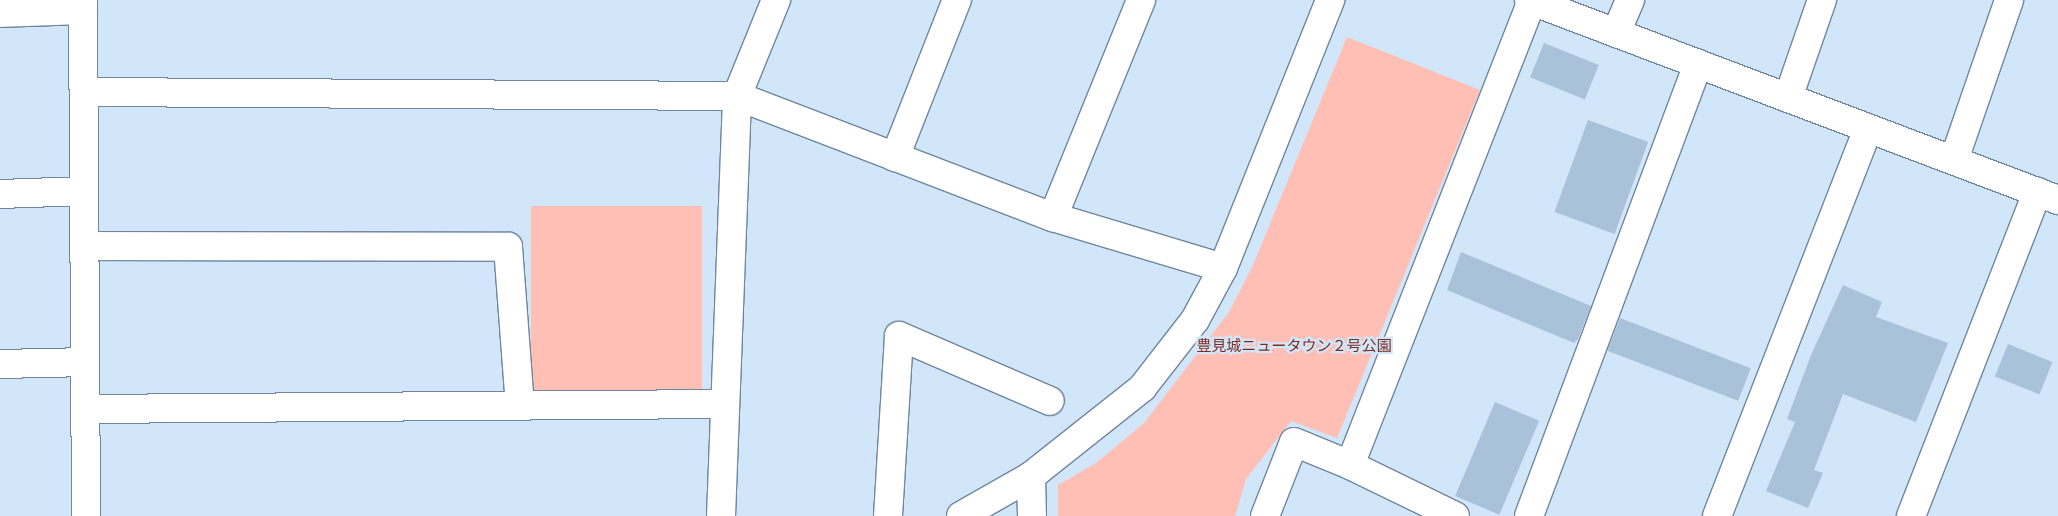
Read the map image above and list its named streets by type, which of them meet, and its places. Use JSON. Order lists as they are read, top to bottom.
{
  "parks": ["豊見城ニュータウン２号公園"]
}
